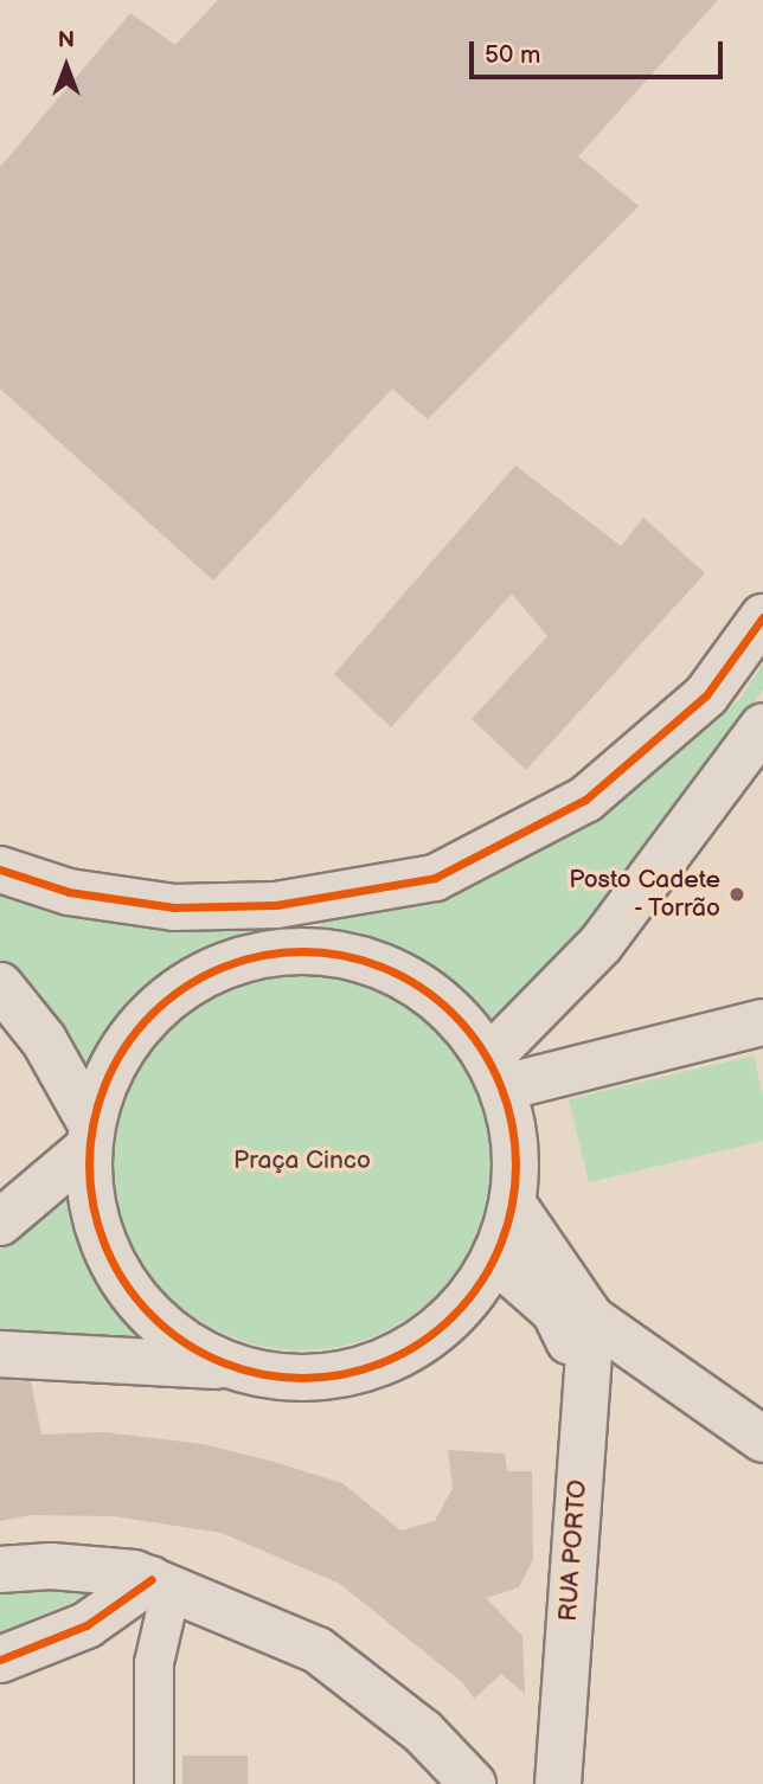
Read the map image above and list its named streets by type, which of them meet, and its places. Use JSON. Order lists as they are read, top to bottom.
{
  "streets": {
    "street": ["RUA PORTO"]
  },
  "parks": ["Praça Cinco"],
  "places": ["Posto Cadete - Torrão"],
  "scale_bar": "50 m",
  "north": "top"
}
